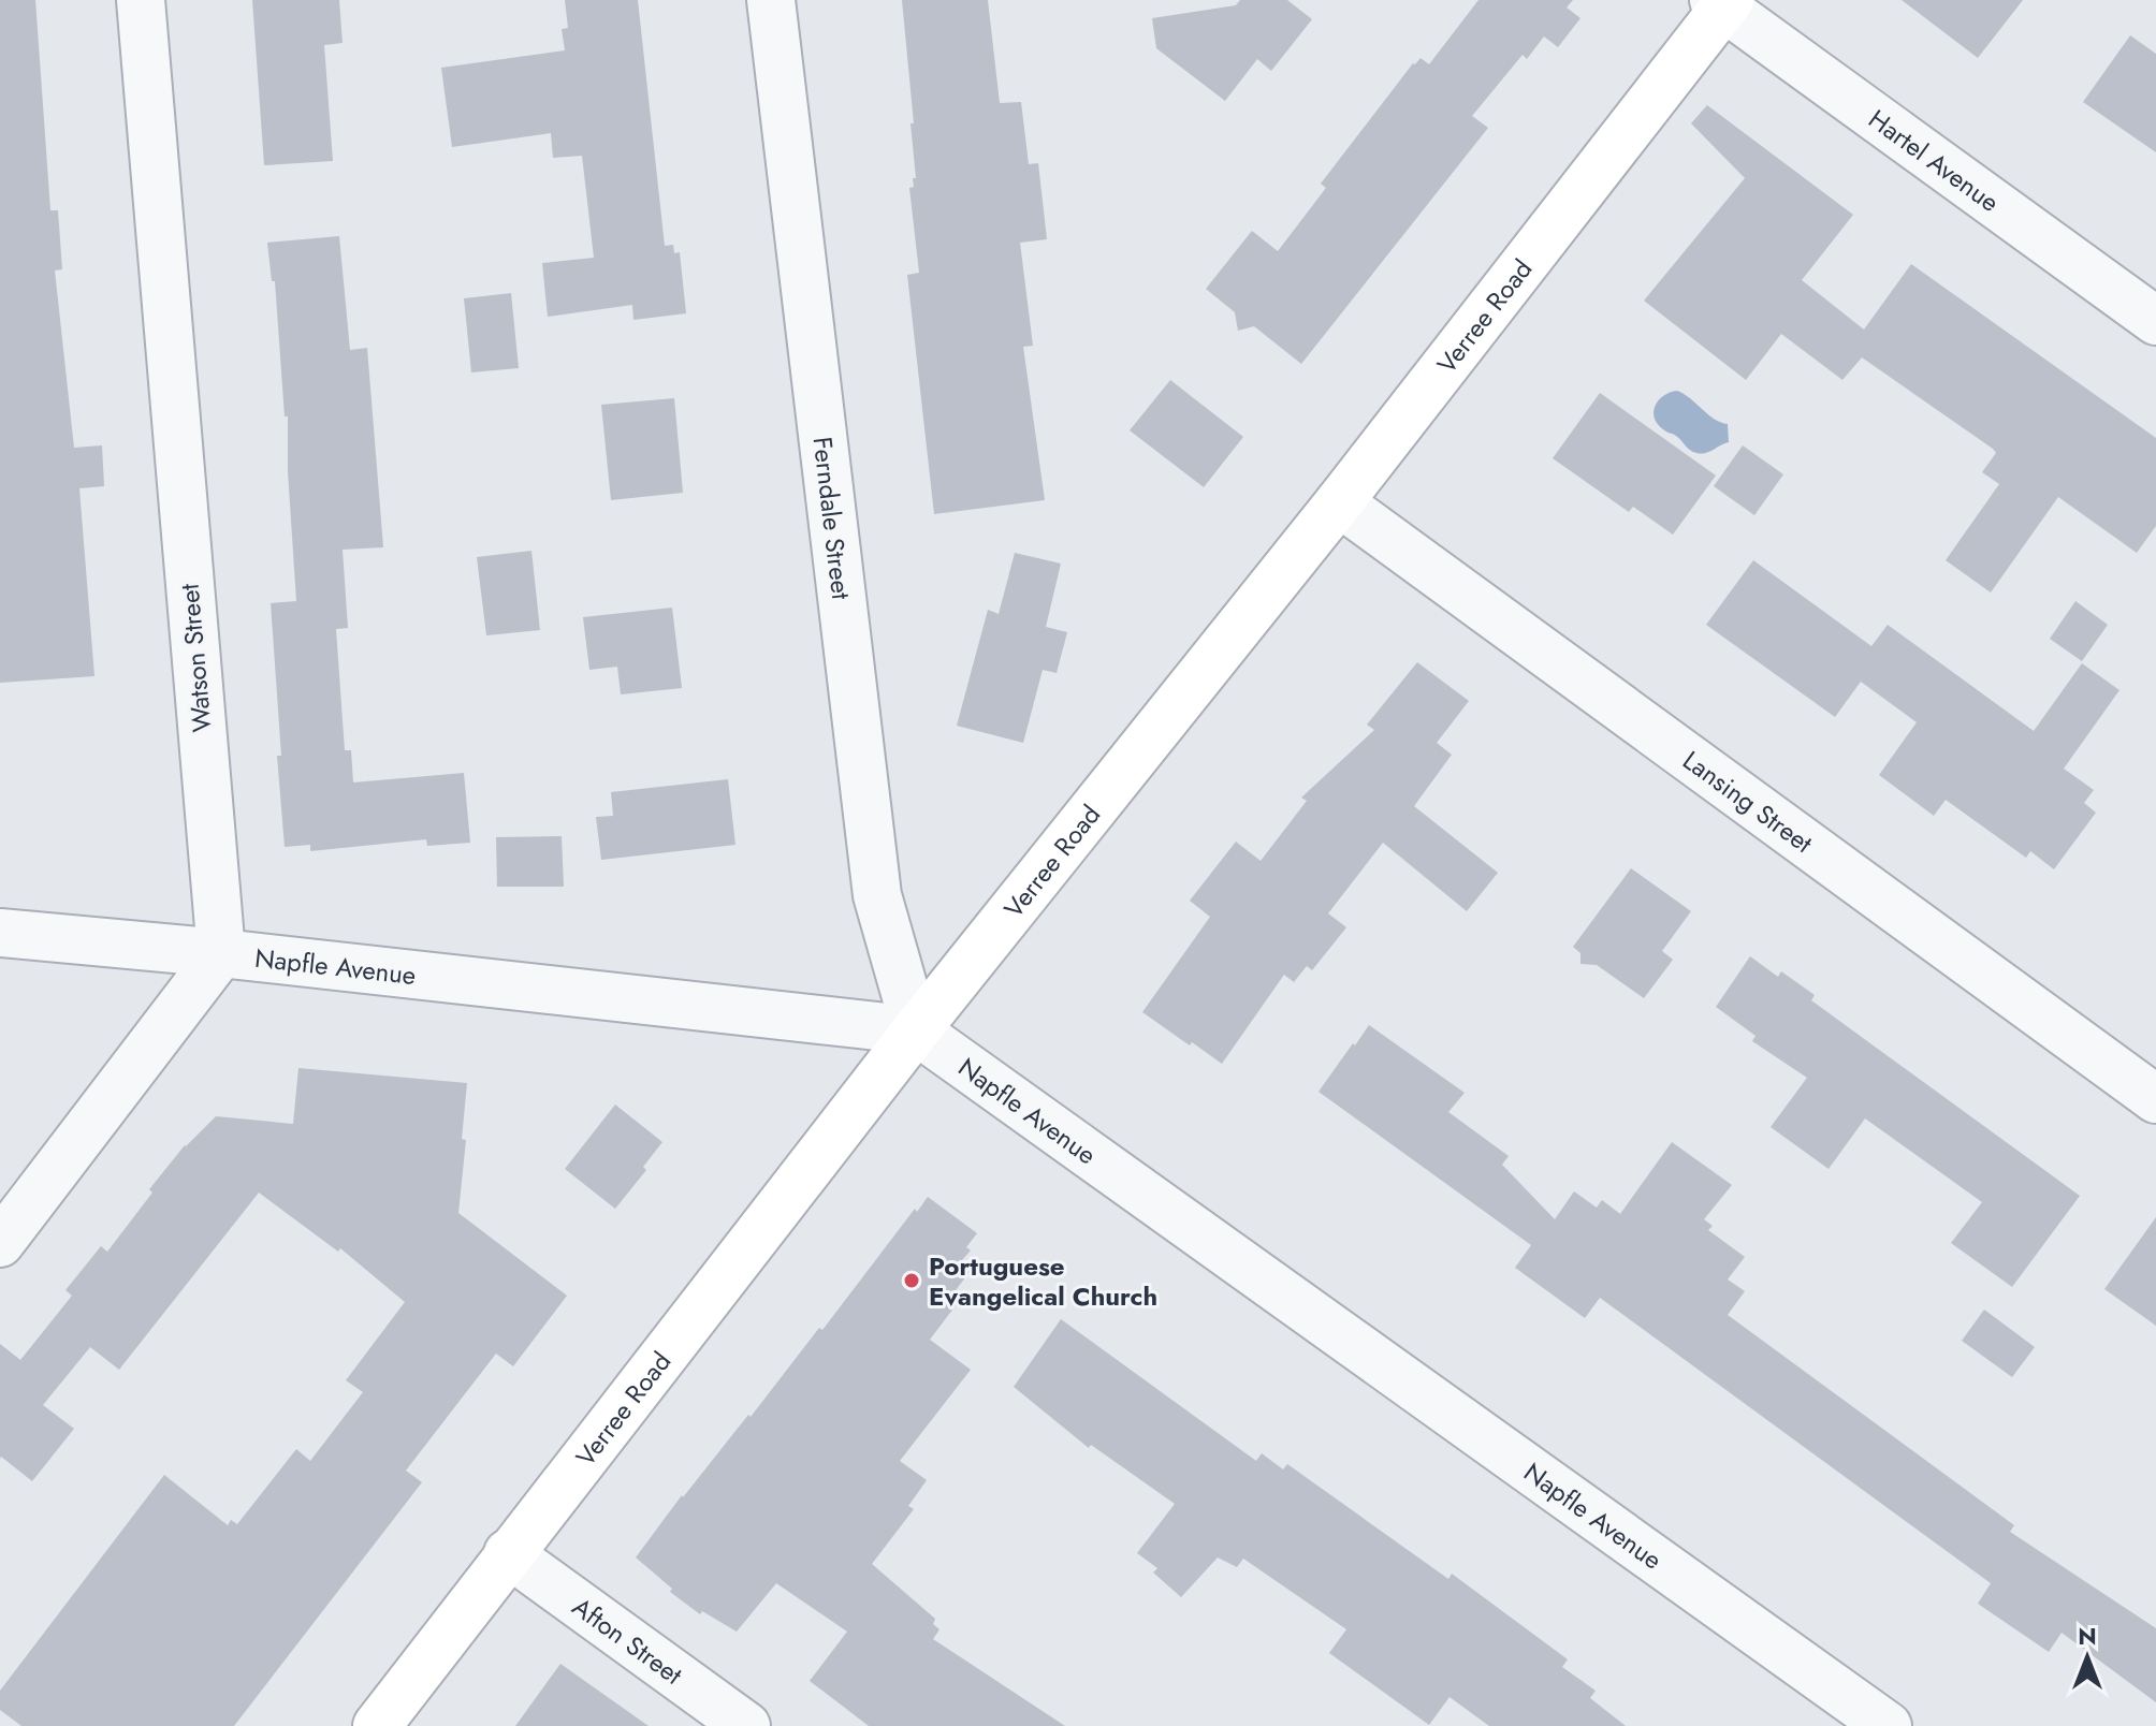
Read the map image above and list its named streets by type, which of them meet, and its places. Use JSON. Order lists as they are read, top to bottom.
{
  "streets": {
    "main road": ["Verree Road"],
    "street": [
      "Hartel Avenue",
      "Ferndale Street",
      "Watson Street",
      "Lansing Street",
      "Napfle Avenue",
      "Afton Street"
    ]
  },
  "crossings": [
    ["Hartel Avenue", "Verree Road"],
    ["Verree Road", "Ferndale Street"],
    ["Verree Road", "Lansing Street"],
    ["Verree Road", "Napfle Avenue"],
    ["Verree Road", "Afton Street"],
    ["Ferndale Street", "Napfle Avenue"],
    ["Watson Street", "Napfle Avenue"]
  ],
  "places": ["Portuguese Evangelical Church"],
  "north": "top"
}
